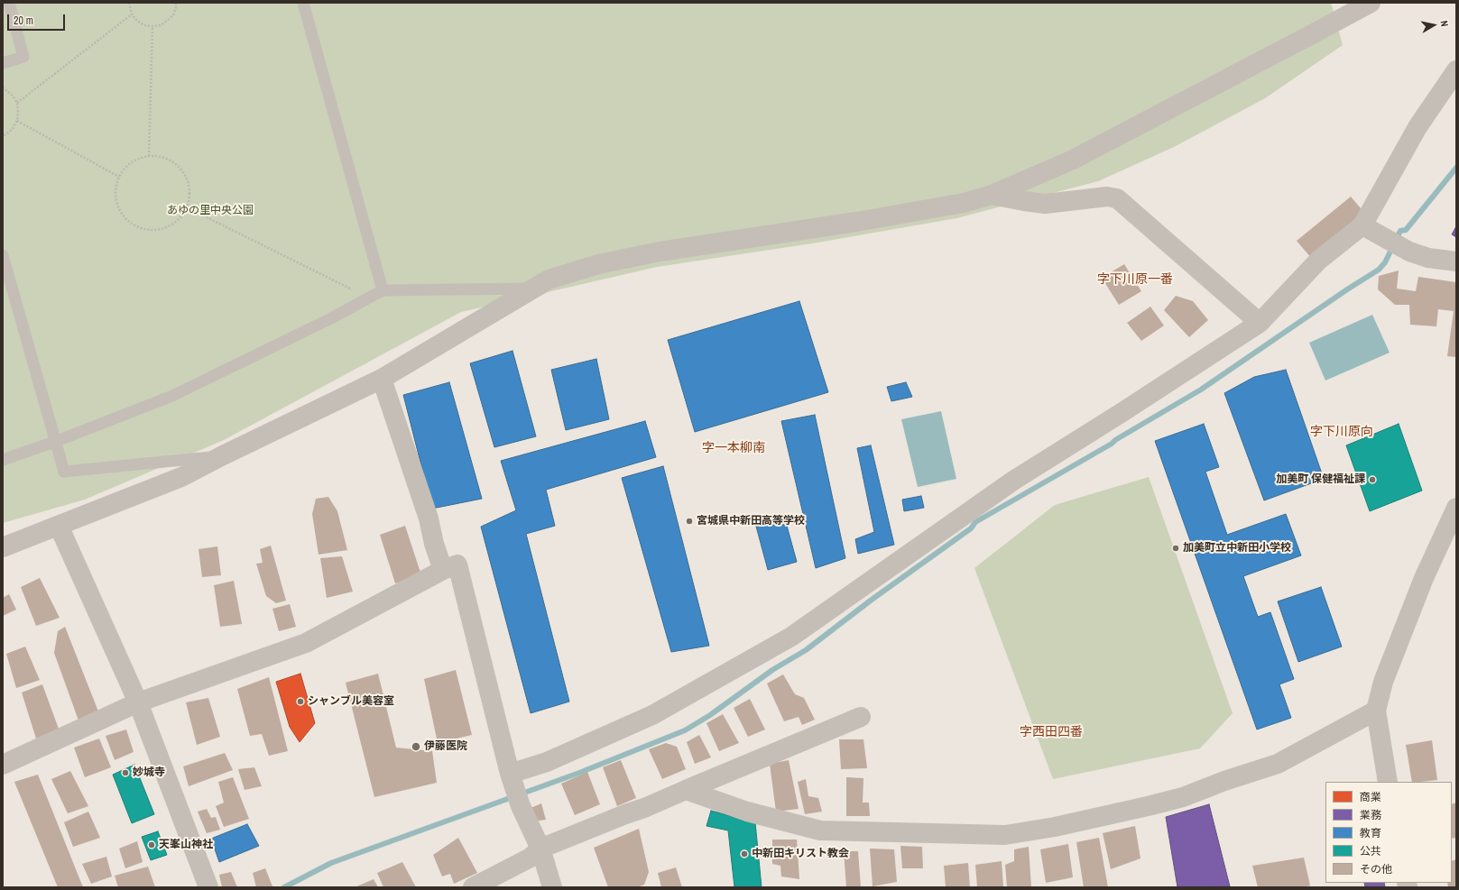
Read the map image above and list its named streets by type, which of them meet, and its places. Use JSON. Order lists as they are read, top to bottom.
{
  "districts": [
    "字下川原一番",
    "字下川原向",
    "字一本柳南",
    "字西田四番"
  ],
  "parks": ["あゆの里中央公園"],
  "places": [
    "加美町 保健福祉課",
    "宮城県中新田高等学校",
    "加美町立中新田小学校",
    "シャンブル美容室",
    "伊藤医院",
    "妙城寺",
    "天峯山神社",
    "中新田キリスト教会"
  ],
  "legend": [
    "商業",
    "業務",
    "教育",
    "公共",
    "その他"
  ],
  "scale_bar": "20 m",
  "north": "right"
}
